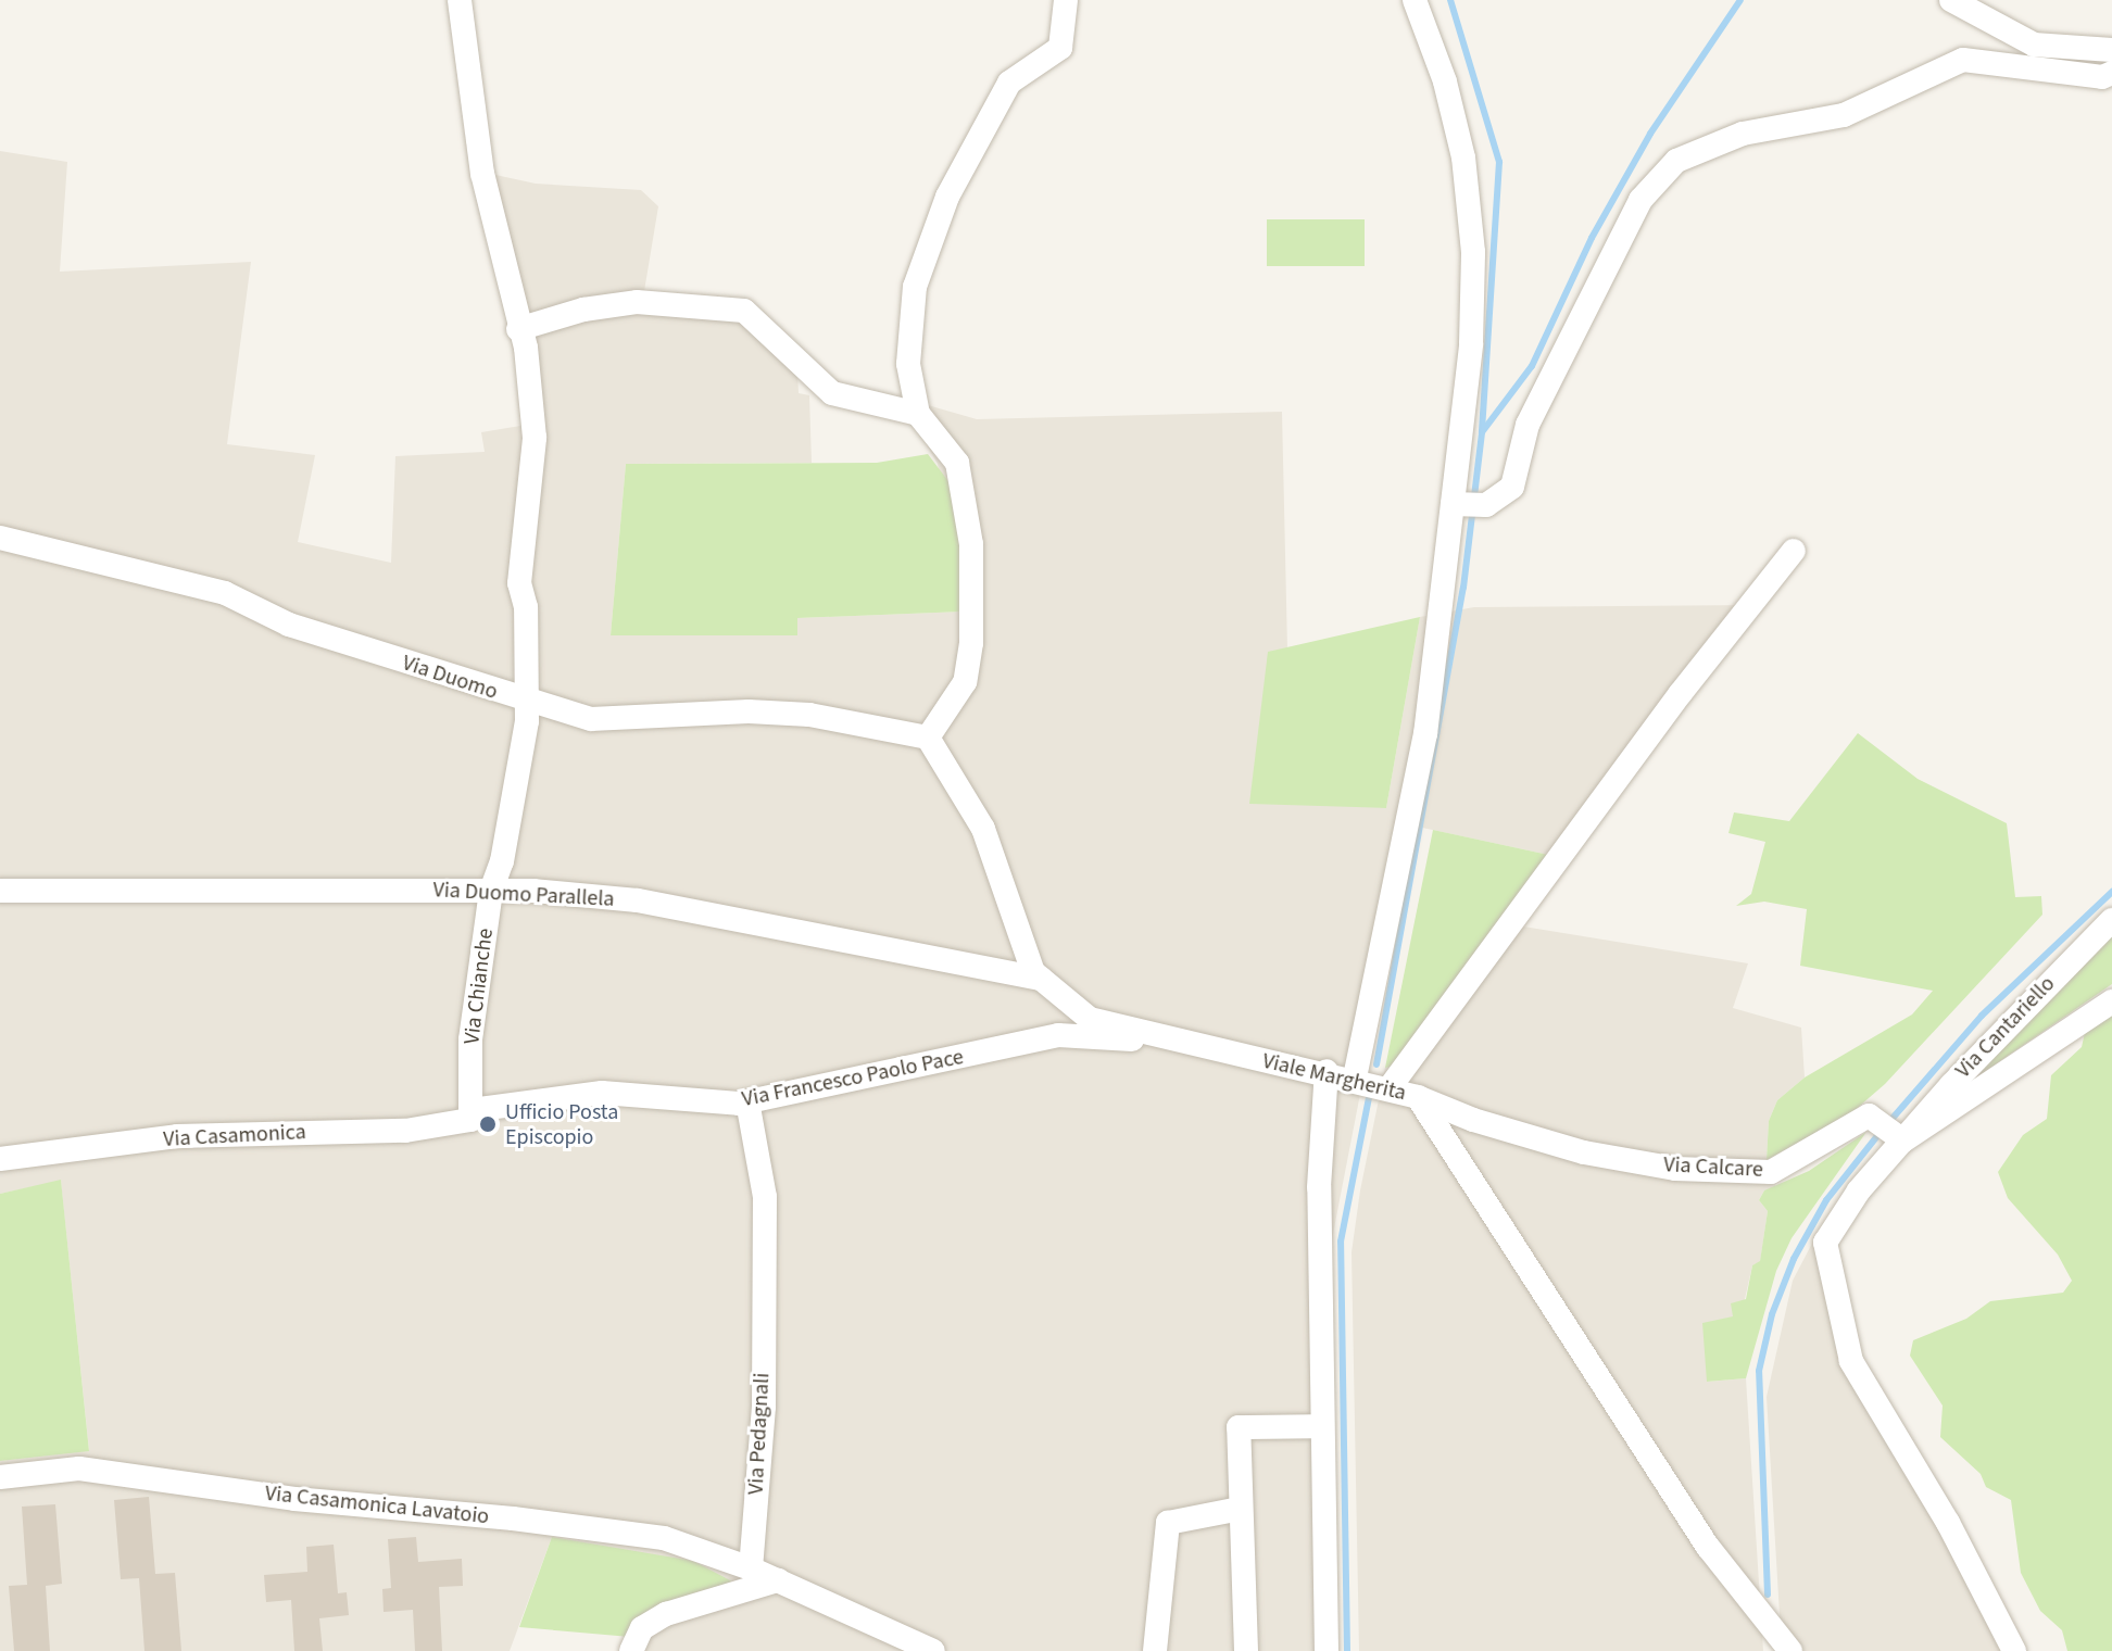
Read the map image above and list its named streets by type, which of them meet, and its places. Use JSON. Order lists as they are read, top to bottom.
{
  "streets": {
    "street": [
      "Via Duomo",
      "Via Duomo Parallela",
      "Via Chianche",
      "Via Cantariello",
      "Viale Margherita",
      "Via Francesco Paolo Pace",
      "Via Casamonica",
      "Via Calcare",
      "Via Pedagnali",
      "Via Casamonica Lavatoio"
    ]
  },
  "crossings": [
    ["Via Duomo", "Via Chianche"],
    ["Via Duomo", "Viale Margherita"],
    ["Via Duomo Parallela", "Via Chianche"],
    ["Via Duomo Parallela", "Viale Margherita"],
    ["Via Chianche", "Via Francesco Paolo Pace"],
    ["Via Chianche", "Via Casamonica"],
    ["Via Cantariello", "Via Calcare"],
    ["Viale Margherita", "Via Francesco Paolo Pace"],
    ["Viale Margherita", "Via Calcare"],
    ["Via Francesco Paolo Pace", "Via Casamonica"],
    ["Via Francesco Paolo Pace", "Via Pedagnali"],
    ["Via Pedagnali", "Via Casamonica Lavatoio"]
  ],
  "places": ["Ufficio Posta Episcopio"]
}
